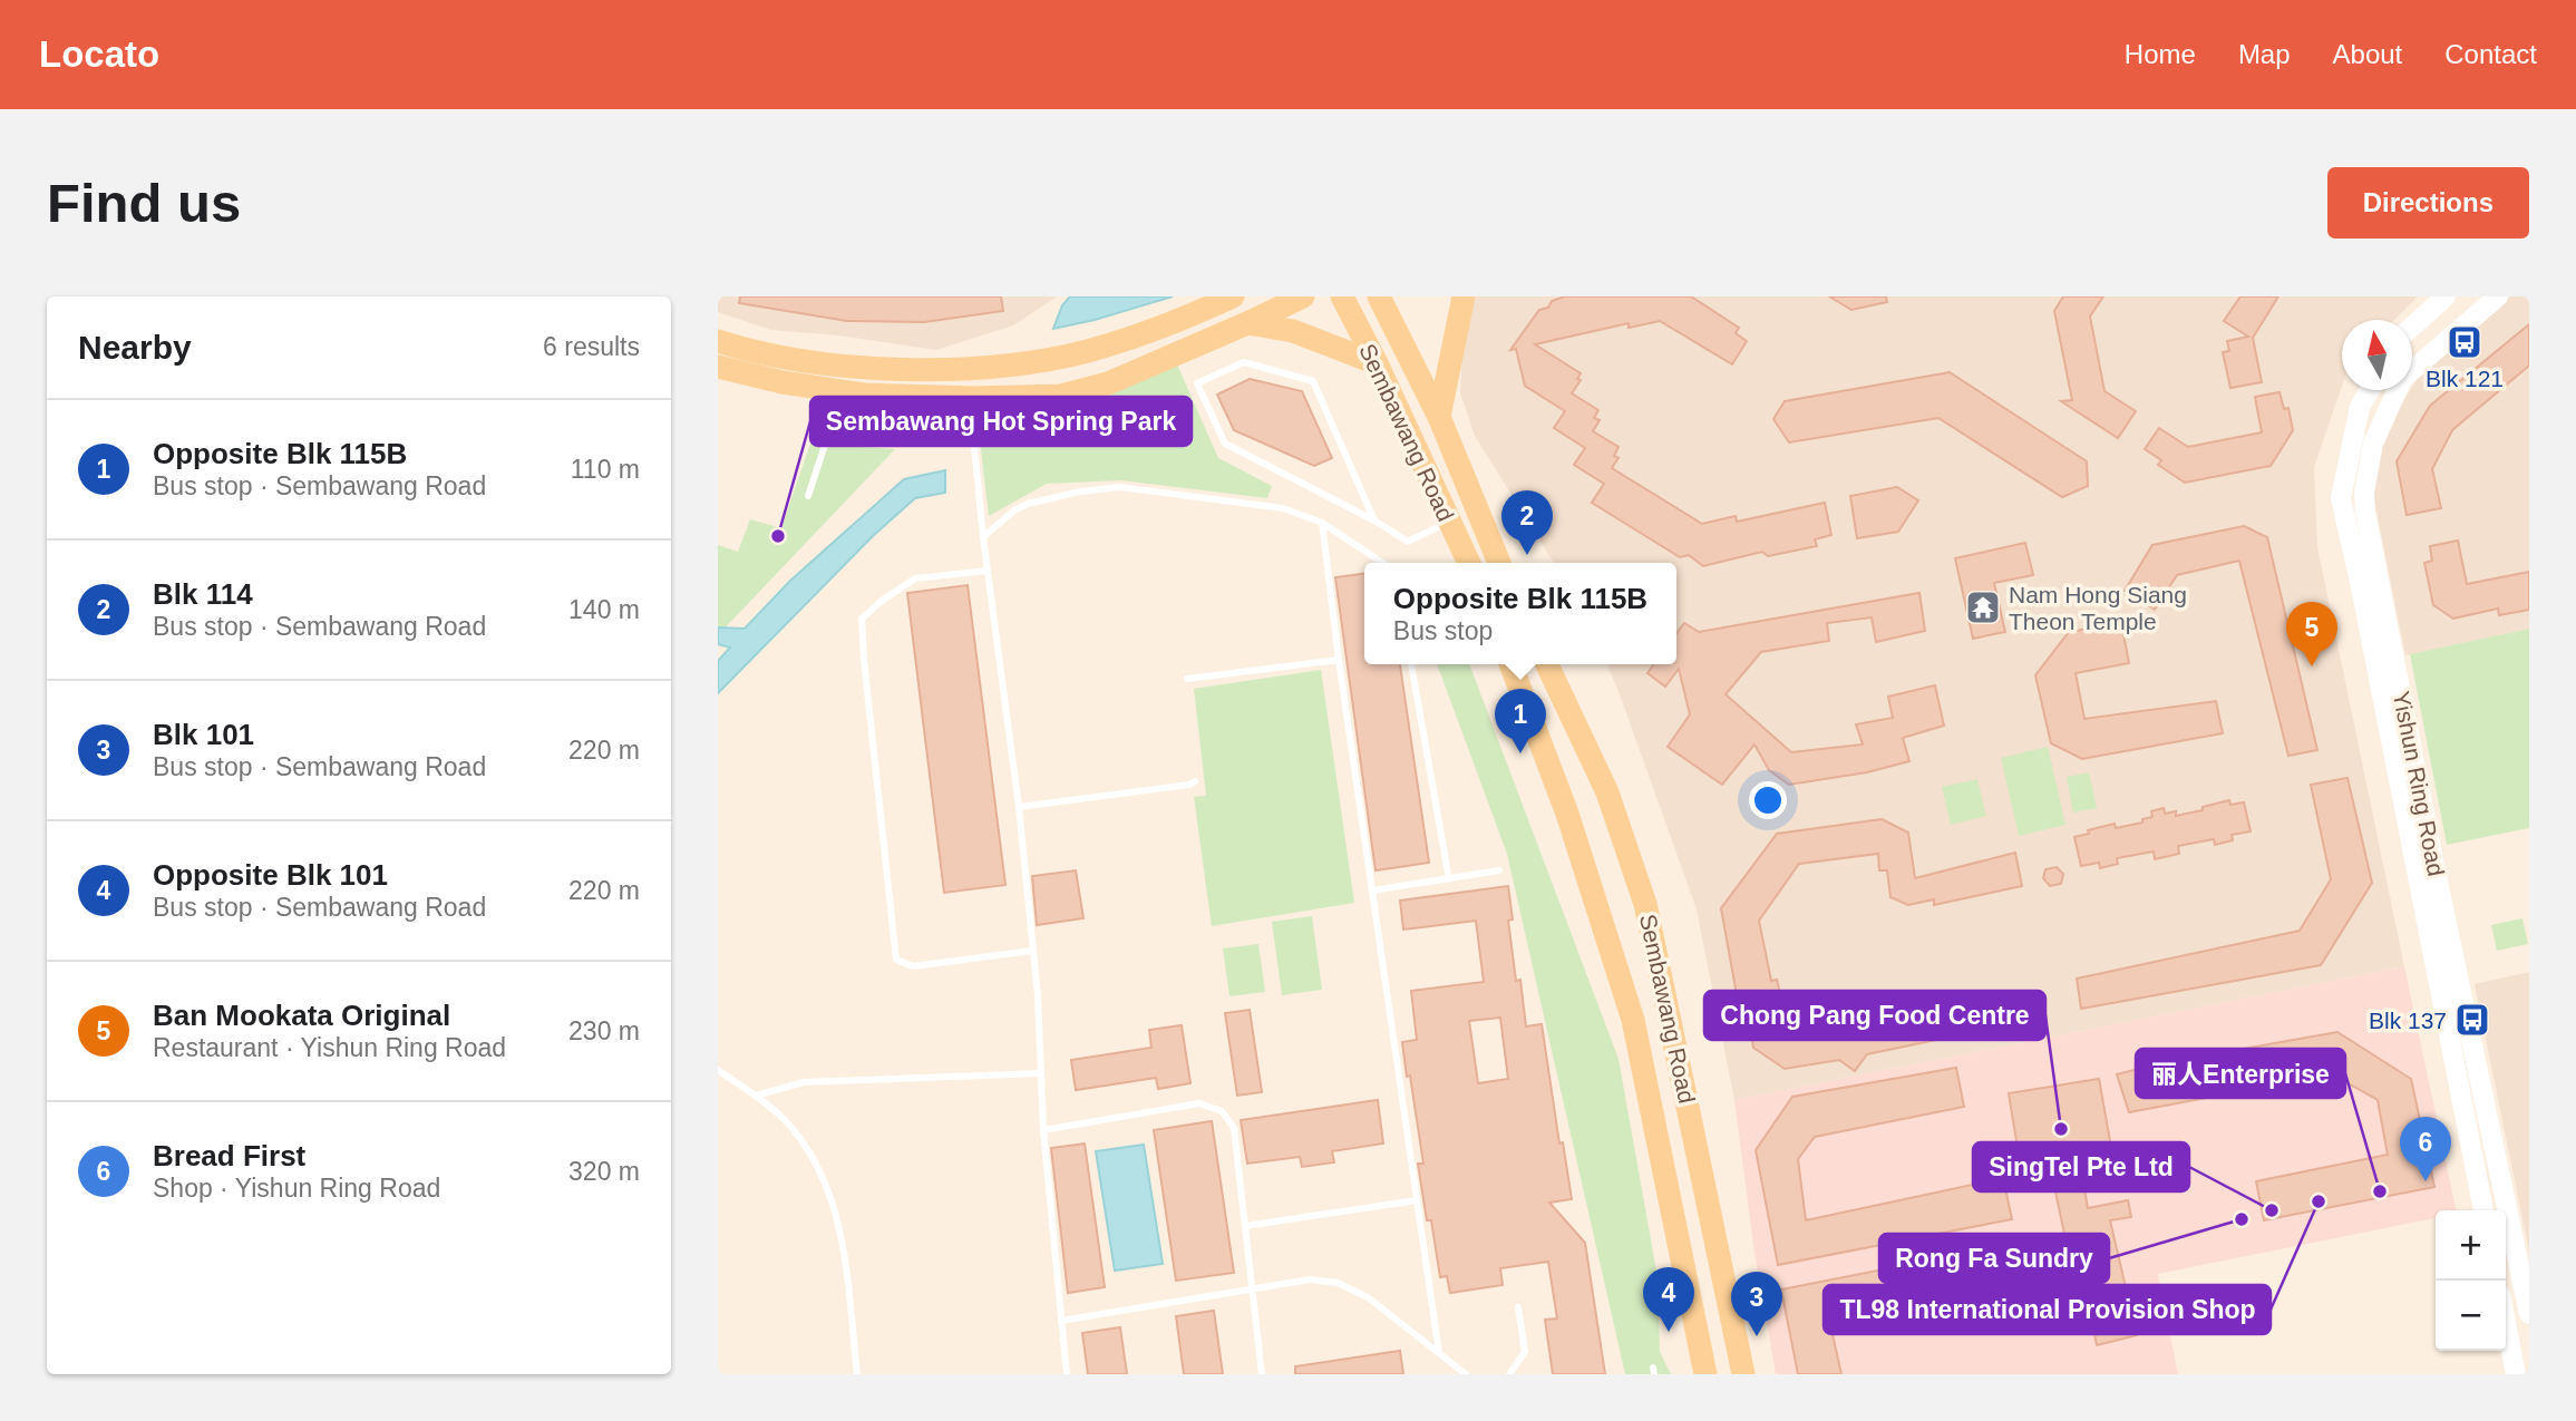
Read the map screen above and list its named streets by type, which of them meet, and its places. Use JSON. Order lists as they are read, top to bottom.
{
  "streets": {
    "main road": ["Sembawang Road", "Yishun Ring Road"]
  },
  "places": {
    "bus stop": ["Blk 121", "Blk 137"],
    "other": [
      "Sembawang Hot Spring Park",
      "Chong Pang Food Centre",
      "丽人Enterprise",
      "TL98 International Provision Shop",
      "SingTel Pte Ltd",
      "Rong Fa Sundry"
    ],
    "temple": ["Nam Hong Siang Theon Temple"]
  },
  "north": "top",
  "page": {
    "header": "Locato",
    "nav": [
      "Home",
      "Map",
      "About",
      "Contact"
    ],
    "buttons": "Directions",
    "title": "Find us",
    "heading": ["Nearby", "6 results"],
    "list": [
      {
        "mark": "1",
        "name": "Opposite Blk 115B",
        "note": "Bus stop · Sembawang Road",
        "value": "110 m"
      },
      {
        "mark": "2",
        "name": "Blk 114",
        "note": "Bus stop · Sembawang Road",
        "value": "140 m"
      },
      {
        "mark": "3",
        "name": "Blk 101",
        "note": "Bus stop · Sembawang Road",
        "value": "220 m"
      },
      {
        "mark": "4",
        "name": "Opposite Blk 101",
        "note": "Bus stop · Sembawang Road",
        "value": "220 m"
      },
      {
        "mark": "5",
        "name": "Ban Mookata Original",
        "note": "Restaurant · Yishun Ring Road",
        "value": "230 m"
      },
      {
        "mark": "6",
        "name": "Bread First",
        "note": "Shop · Yishun Ring Road",
        "value": "320 m"
      }
    ],
    "pins": [
      "2",
      "5",
      "1",
      "6",
      "4",
      "3"
    ],
    "popup": ["Opposite Blk 115B", "Bus stop"],
    "map_buttons": ["+", "−"]
  }
}
